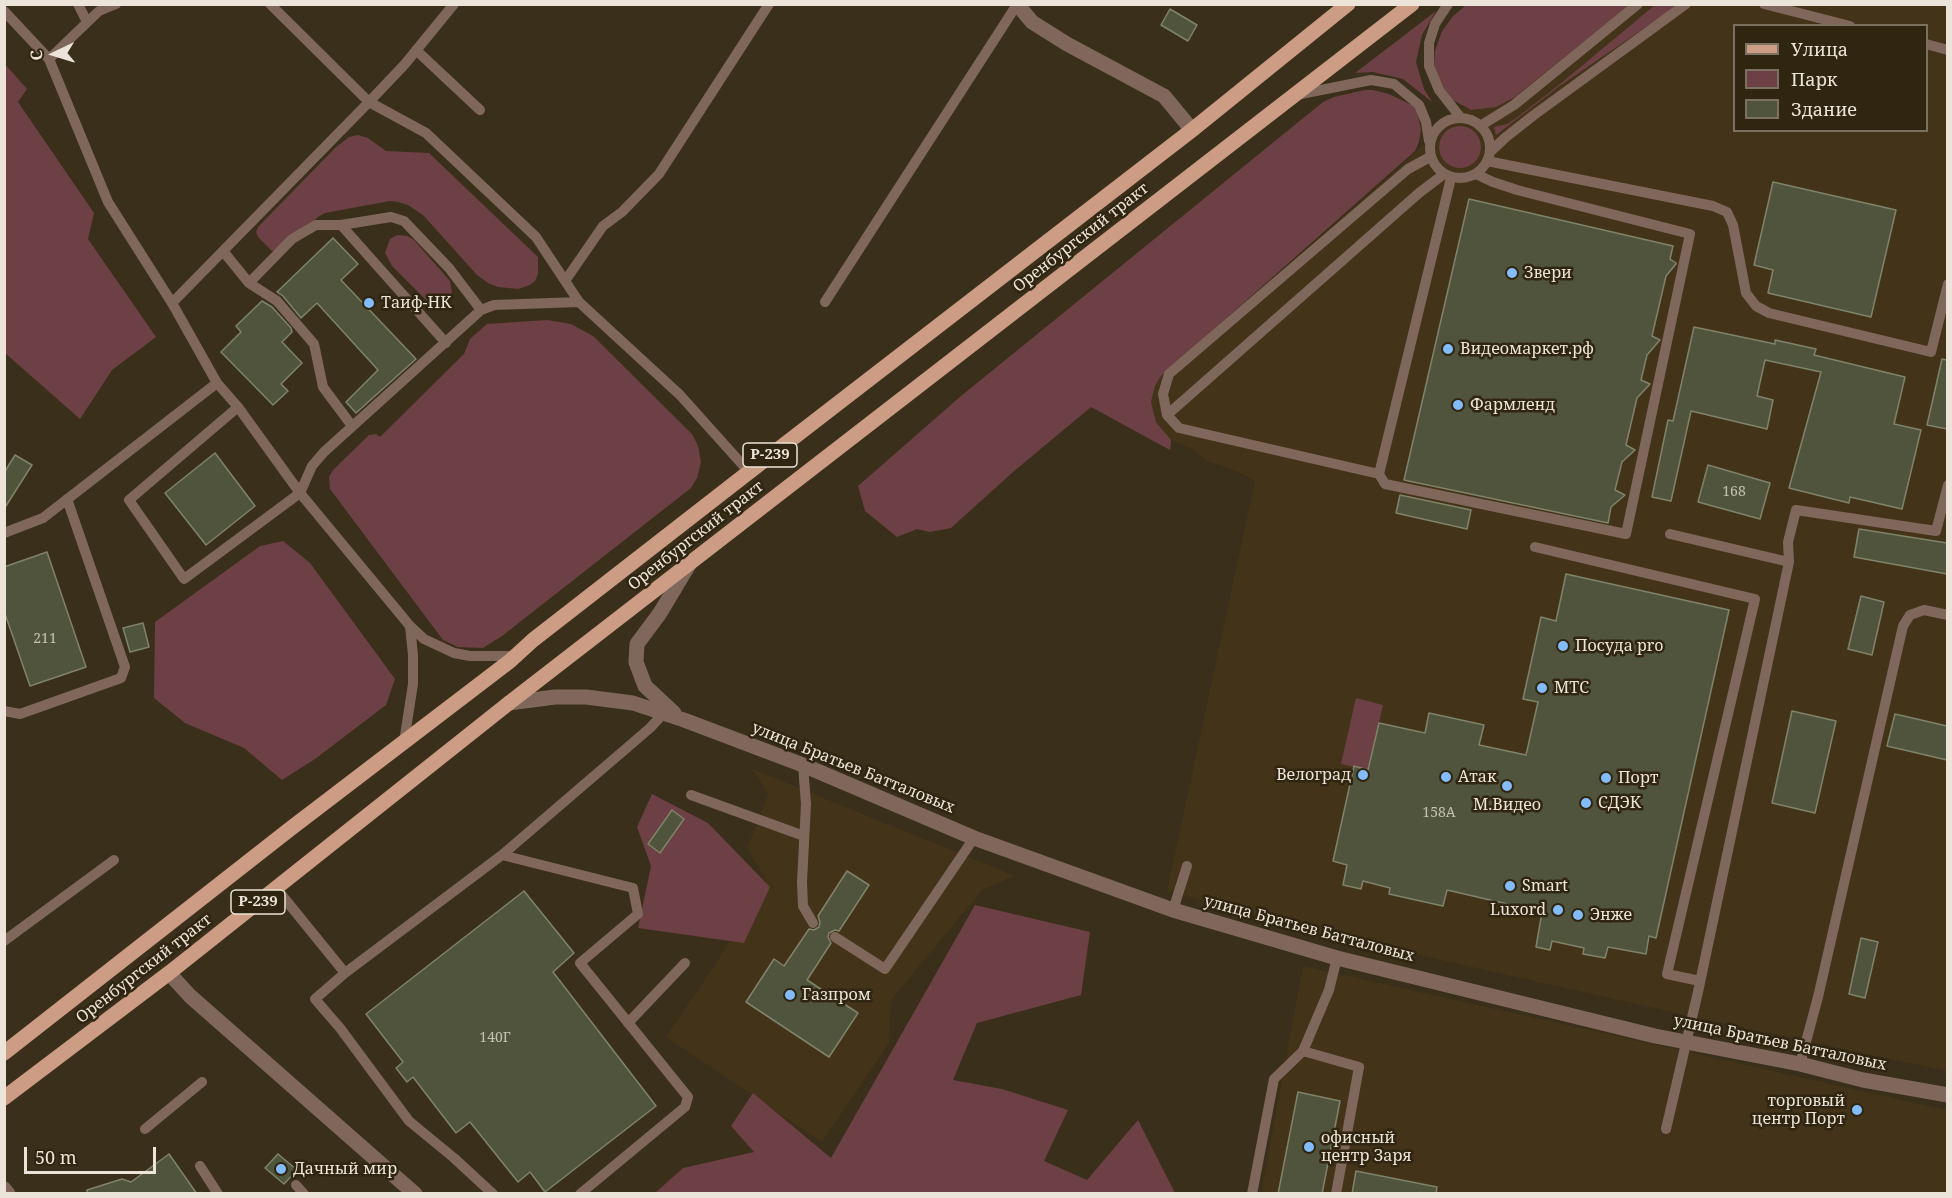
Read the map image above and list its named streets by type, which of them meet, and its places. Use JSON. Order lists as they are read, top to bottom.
{
  "streets": {
    "main road": ["Оренбургский тракт", "Р-239"],
    "street": ["улица Братьев Батталовых"]
  },
  "crossings": [
    ["Оренбургский тракт", "улица Братьев Батталовых"]
  ],
  "places": [
    "Звери",
    "Таиф-НК",
    "Видеомаркет.рф",
    "Фармленд",
    "Посуда pro",
    "МТС",
    "Велоград",
    "Атак",
    "Порт",
    "М.Видео",
    "СДЭК",
    "Smart",
    "Luxord",
    "Энже",
    "Газпром",
    "торговый центр Порт",
    "офисный центр Заря",
    "Дачный мир"
  ],
  "house_numbers": [
    "168",
    "211",
    "158А",
    "140Г"
  ],
  "legend": ["Улица", "Парк", "Здание"],
  "scale_bar": "50 m",
  "north": "left"
}
